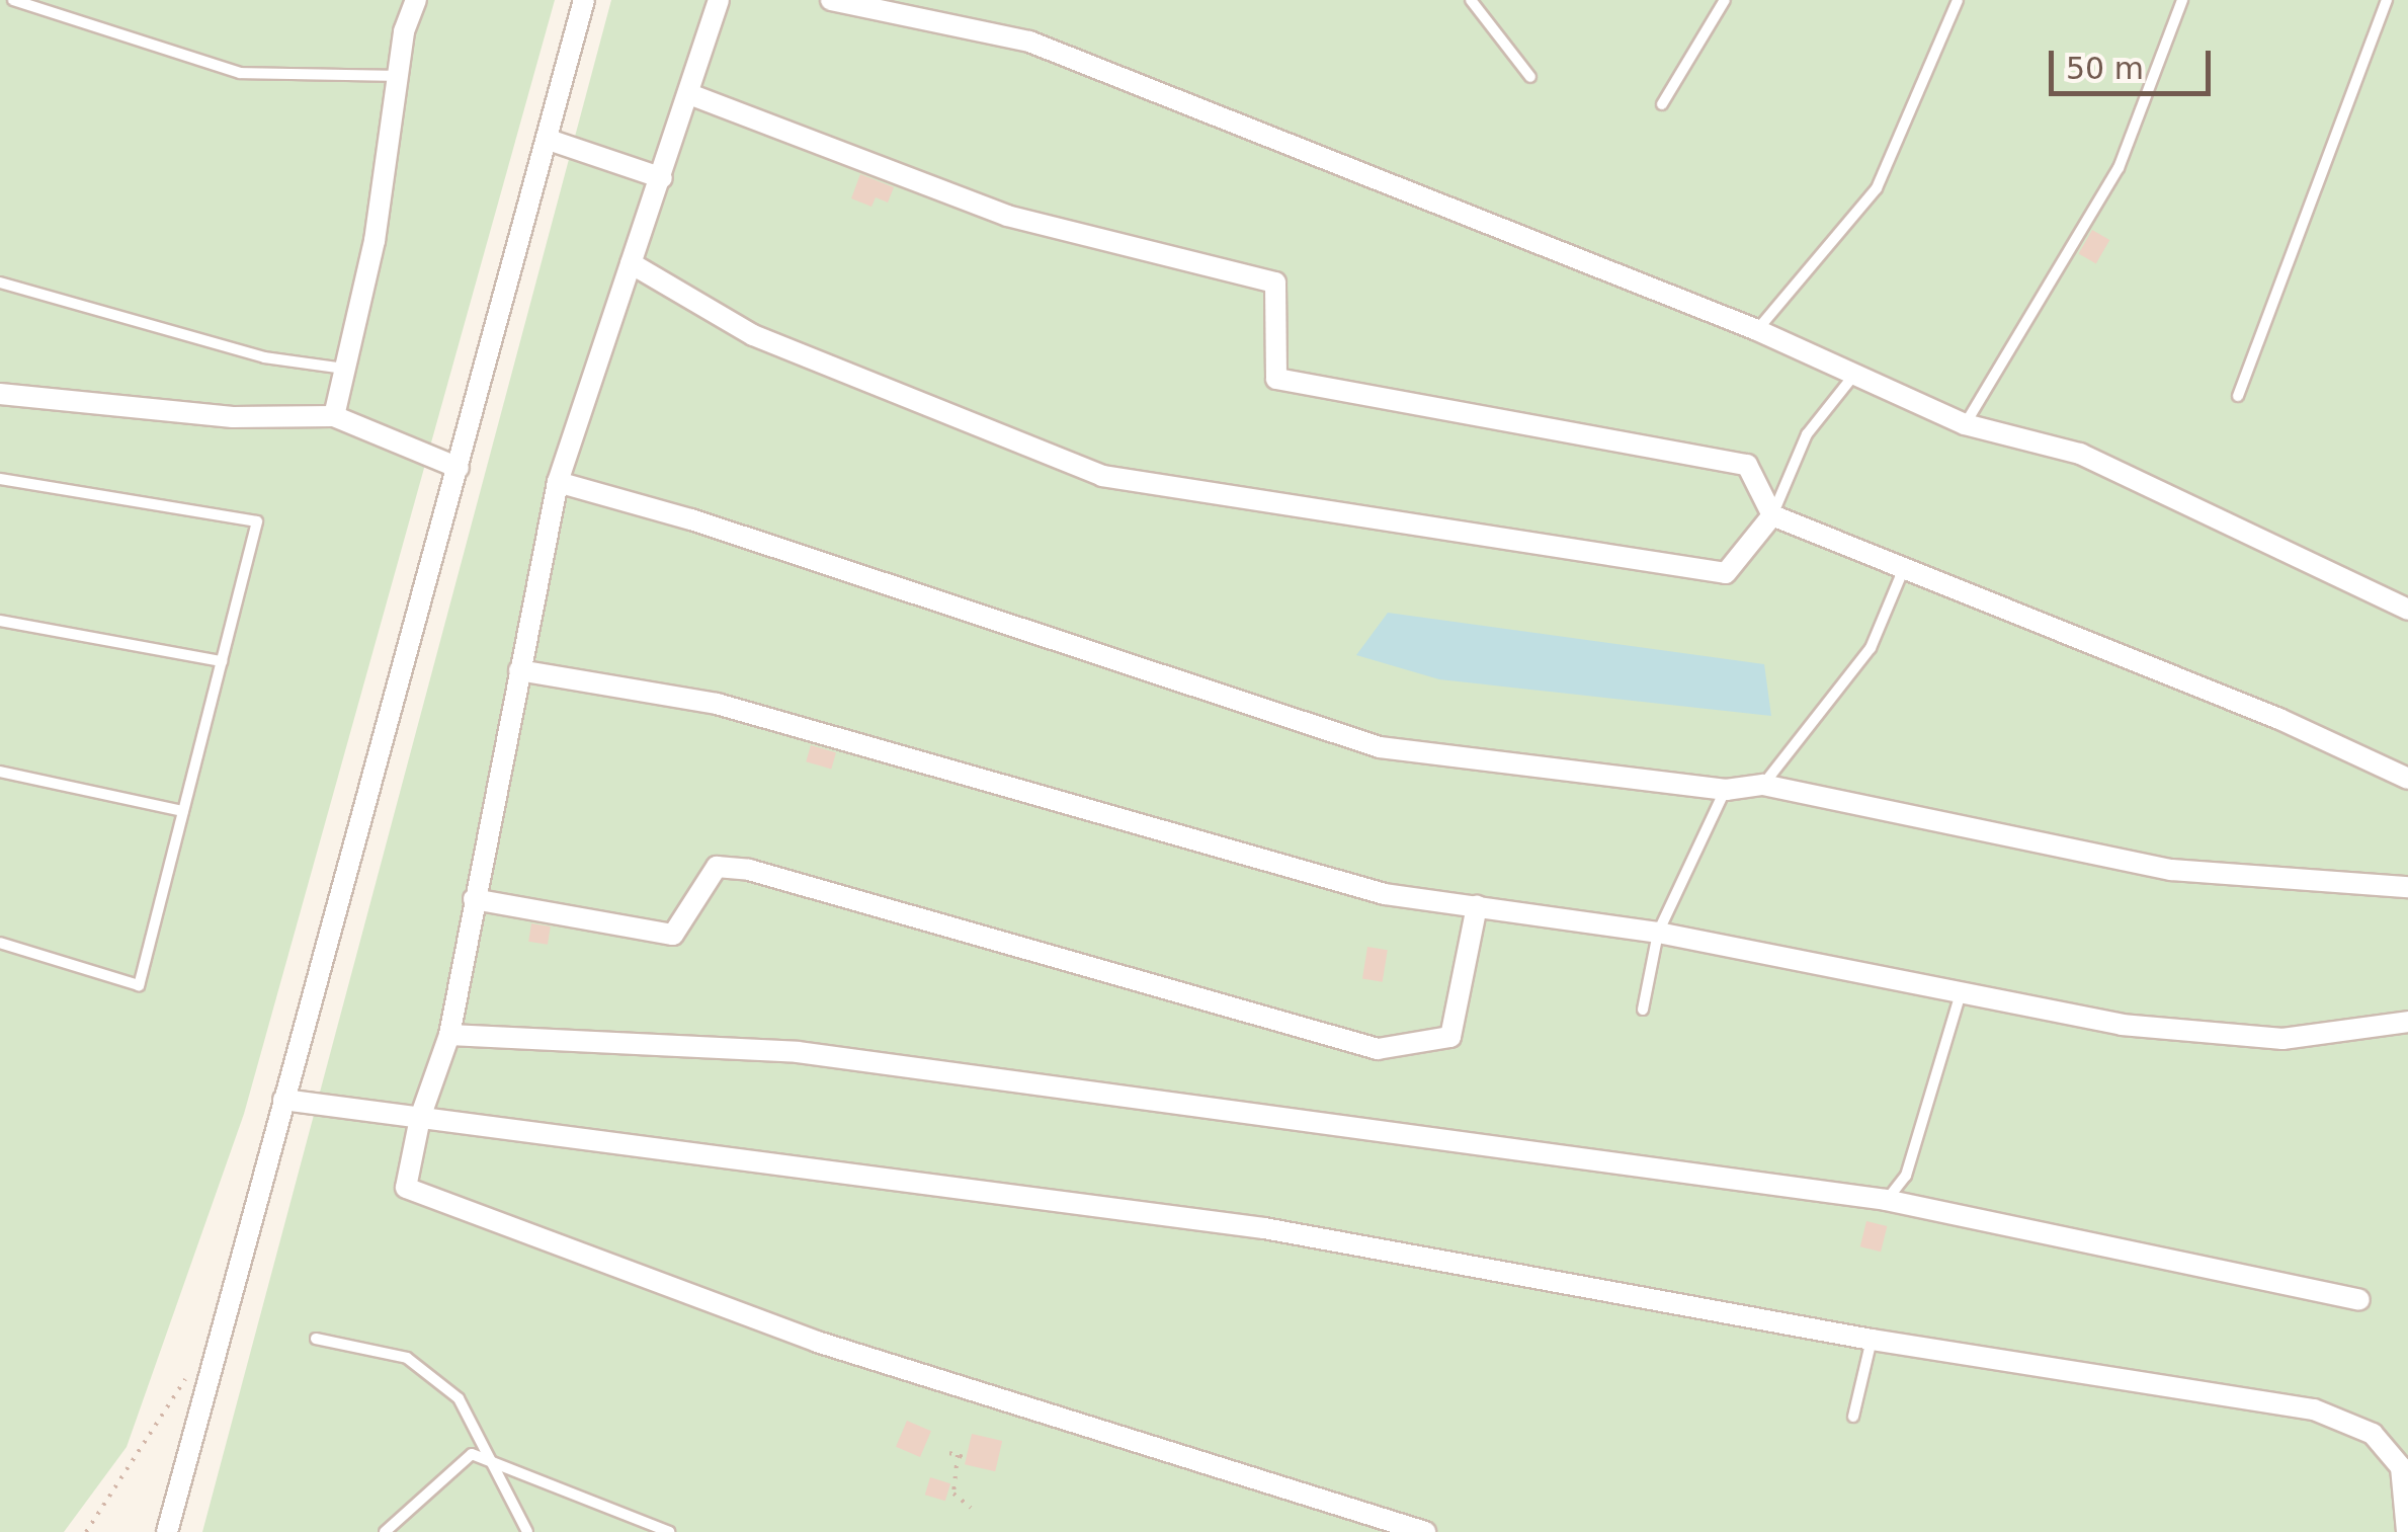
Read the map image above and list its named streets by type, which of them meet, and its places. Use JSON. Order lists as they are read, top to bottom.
{
  "scale_bar": "50 m"
}
